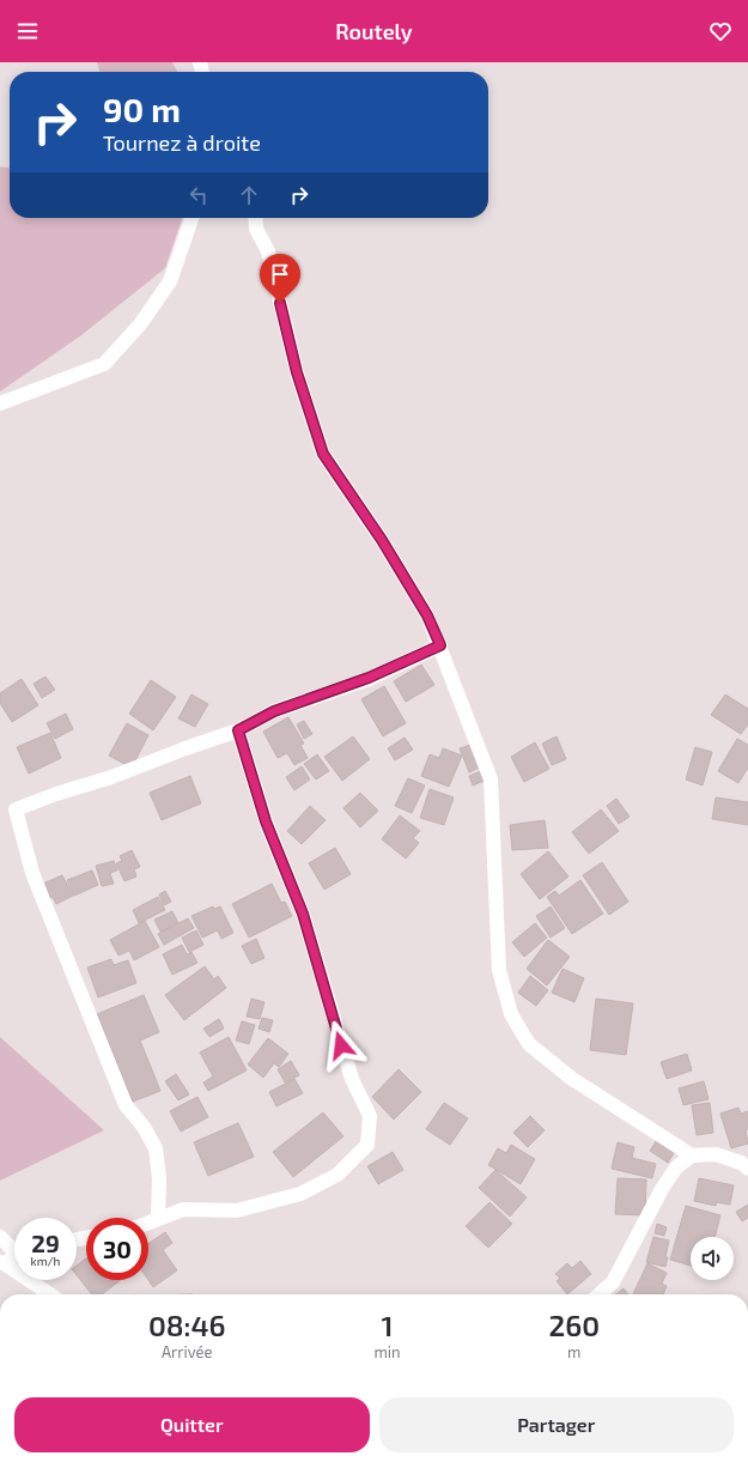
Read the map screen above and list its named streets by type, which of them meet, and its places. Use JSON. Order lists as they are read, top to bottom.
{
  "page": {
    "header": "Routely",
    "turn": ["90 m", "Tournez à droite"],
    "speed": "29 km/h",
    "limit": "30",
    "eta": [
      "08:46",
      "Arrivée",
      "1",
      "min",
      "260",
      "m"
    ],
    "buttons": ["Quitter", "Partager"]
  }
}
